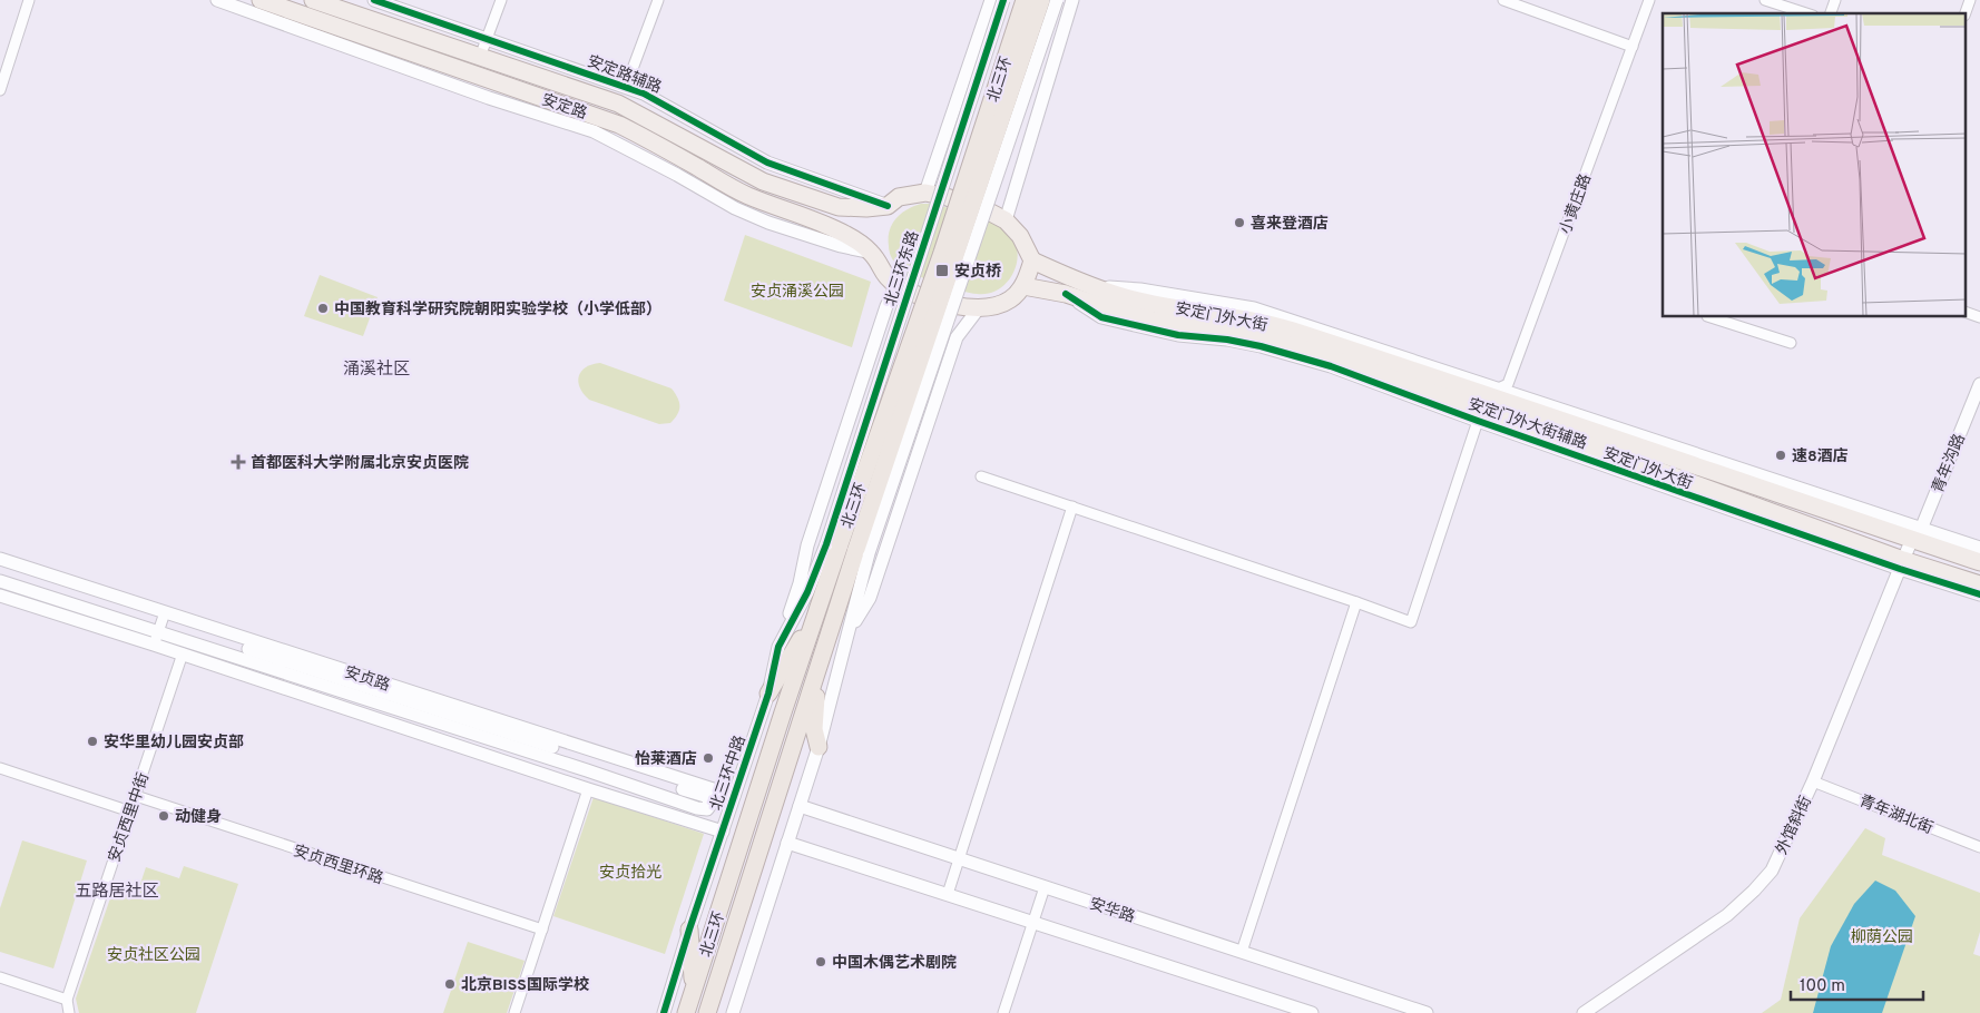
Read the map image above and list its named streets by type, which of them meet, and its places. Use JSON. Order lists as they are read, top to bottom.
{
  "streets": {
    "highway": ["北三环"],
    "main road": ["安定路", "安定门外大街"],
    "street": [
      "安定路辅路",
      "小黄庄路",
      "北三环东路",
      "青年沟路",
      "安贞路",
      "北三环中路",
      "青年湖北街",
      "安贞西里中街",
      "外馆斜街",
      "安贞西里环路",
      "安华路"
    ],
    "cycle path": ["安定门外大街辅路"]
  },
  "crossings": [
    ["安定路辅路", "安定路"],
    ["北三环", "北三环东路"],
    ["北三环", "北三环中路"],
    ["小黄庄路", "安定门外大街"],
    ["北三环东路", "北三环中路"],
    ["安定门外大街", "青年沟路"],
    ["安定门外大街", "外馆斜街"],
    ["青年沟路", "外馆斜街"],
    ["安贞路", "北三环中路"],
    ["安贞路", "安贞西里中街"],
    ["青年湖北街", "外馆斜街"],
    ["安贞西里中街", "安贞西里环路"]
  ],
  "districts": ["涌溪社区", "五路居社区"],
  "parks": [
    "安贞涌溪公园",
    "安贞拾光",
    "柳荫公园",
    "安贞社区公园"
  ],
  "places": {
    "other": [
      "喜来登酒店",
      "中国教育科学研究院朝阳实验学校（小学低部）",
      "速8酒店",
      "安华里幼儿园安贞部",
      "怡莱酒店",
      "动健身",
      "中国木偶艺术剧院",
      "北京BISS国际学校"
    ],
    "transit": ["安贞桥"],
    "health": ["首都医科大学附属北京安贞医院"]
  },
  "scale_bar": "100 m"
}
